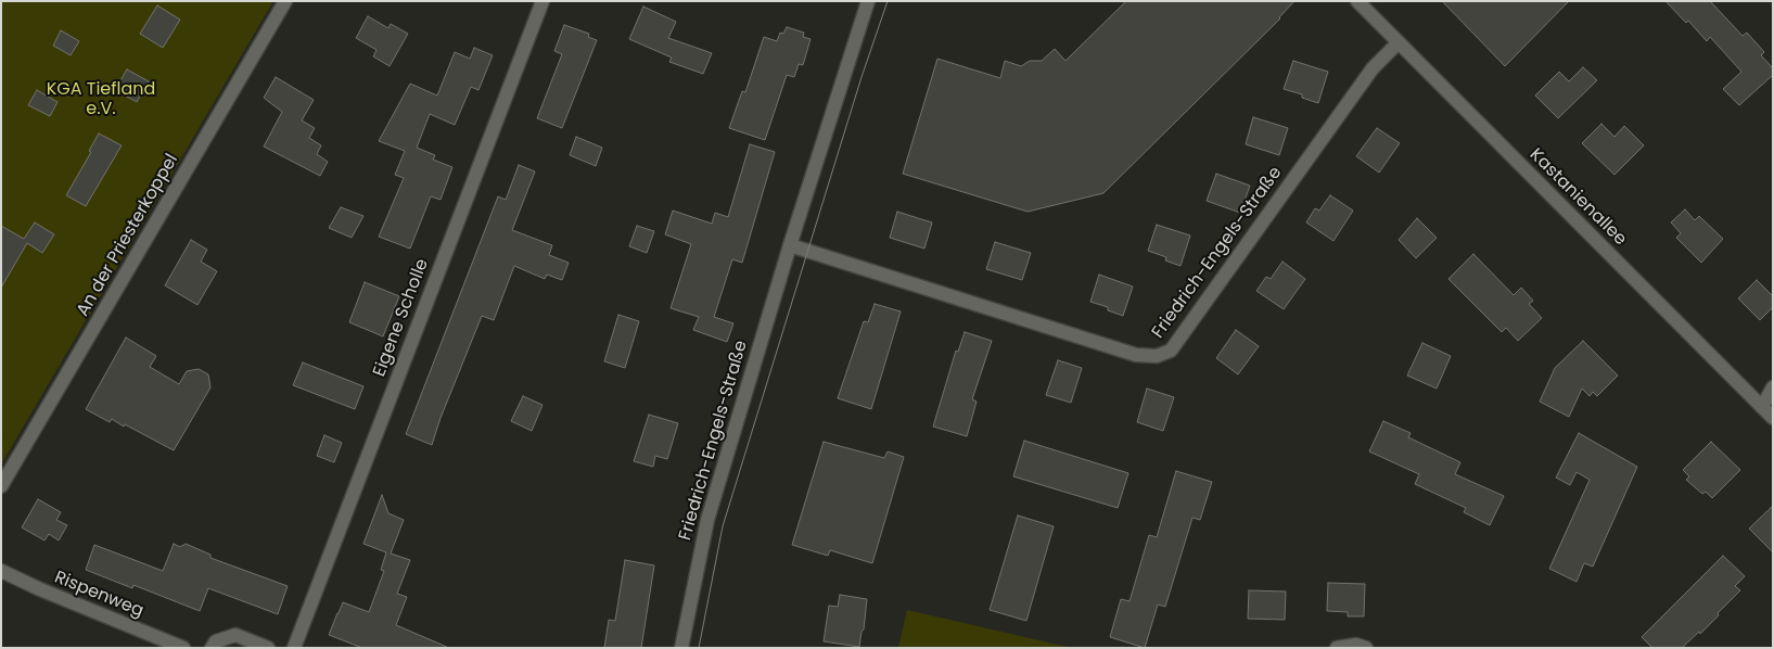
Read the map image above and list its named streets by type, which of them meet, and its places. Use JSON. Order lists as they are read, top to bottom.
{
  "streets": {
    "street": [
      "Kastanienallee",
      "An der Priesterkoppel",
      "Friedrich-Engels-Straße",
      "Eigene Scholle",
      "Rispenweg"
    ]
  },
  "crossings": [
    ["Kastanienallee", "Friedrich-Engels-Straße"]
  ],
  "parks": ["KGA Tiefland e.V."]
}
